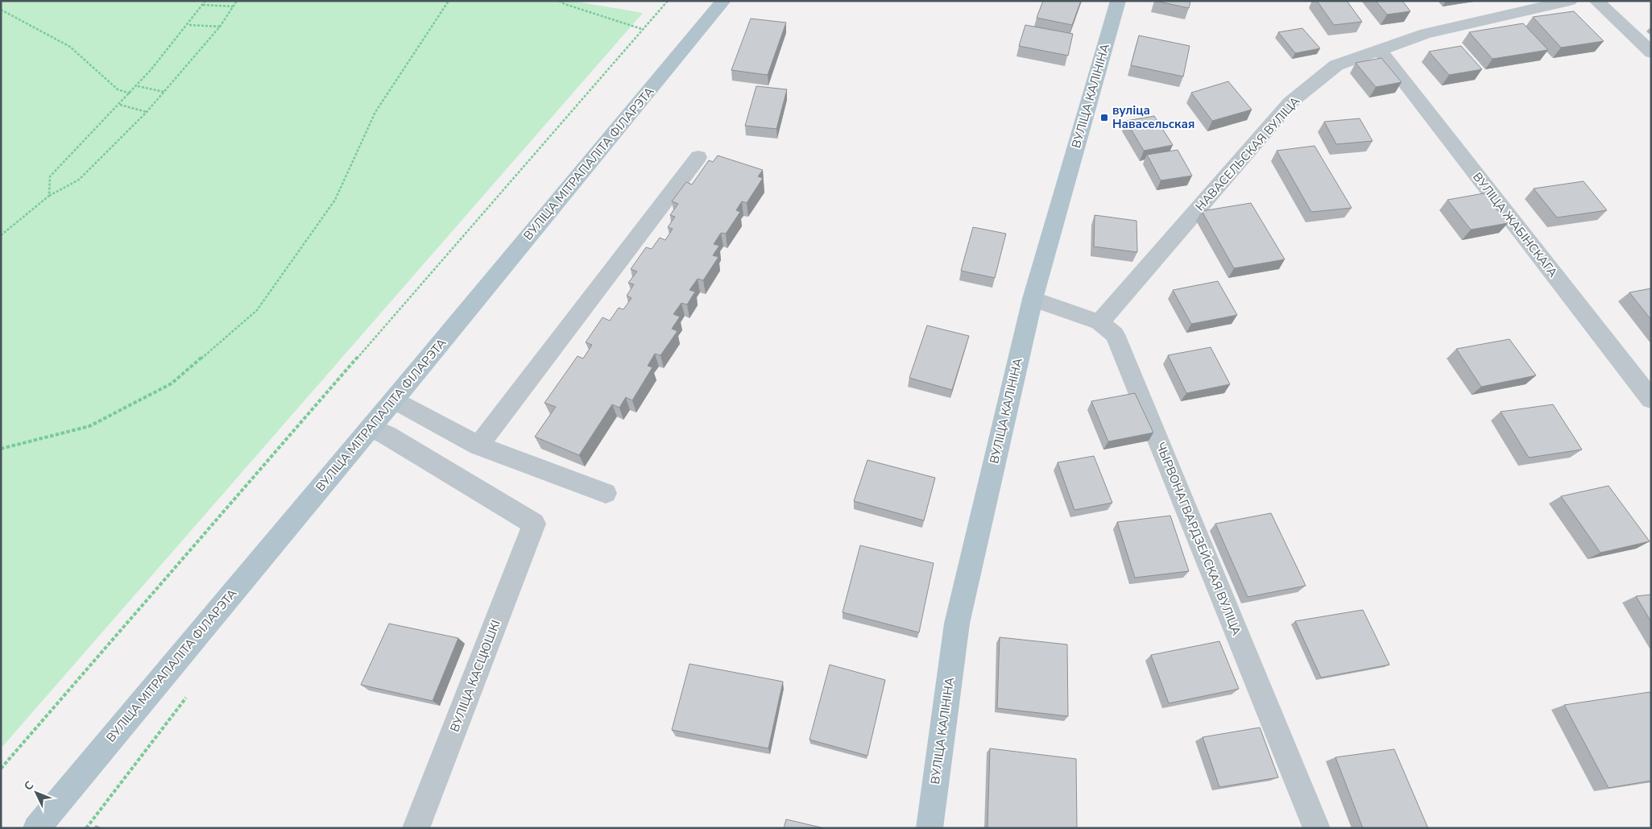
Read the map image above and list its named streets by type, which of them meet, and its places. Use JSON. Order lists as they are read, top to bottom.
{
  "streets": {
    "main road": ["ВУЛІЦА КАЛІНІНА", "ВУЛІЦА МІТРАПАЛІТА ФІЛАРЭТА"],
    "street": [
      "НАВАСЕЛЬСКАЯ ВУЛІЦА",
      "ВУЛІЦА ЖАБІНСКАГА",
      "ЧЫРВОНАГВАРДЗЕЙСКАЯ ВУЛІЦА",
      "ВУЛІЦА КАСЦЮШКІ"
    ]
  },
  "crossings": [
    ["ВУЛІЦА КАЛІНІНА", "ЧЫРВОНАГВАРДЗЕЙСКАЯ ВУЛІЦА"],
    ["НАВАСЕЛЬСКАЯ ВУЛІЦА", "ВУЛІЦА ЖАБІНСКАГА"],
    ["НАВАСЕЛЬСКАЯ ВУЛІЦА", "ЧЫРВОНАГВАРДЗЕЙСКАЯ ВУЛІЦА"],
    ["ВУЛІЦА МІТРАПАЛІТА ФІЛАРЭТА", "ВУЛІЦА КАСЦЮШКІ"]
  ],
  "places": {
    "transit": ["вуліца Навасельская"]
  },
  "north": "top left"
}
